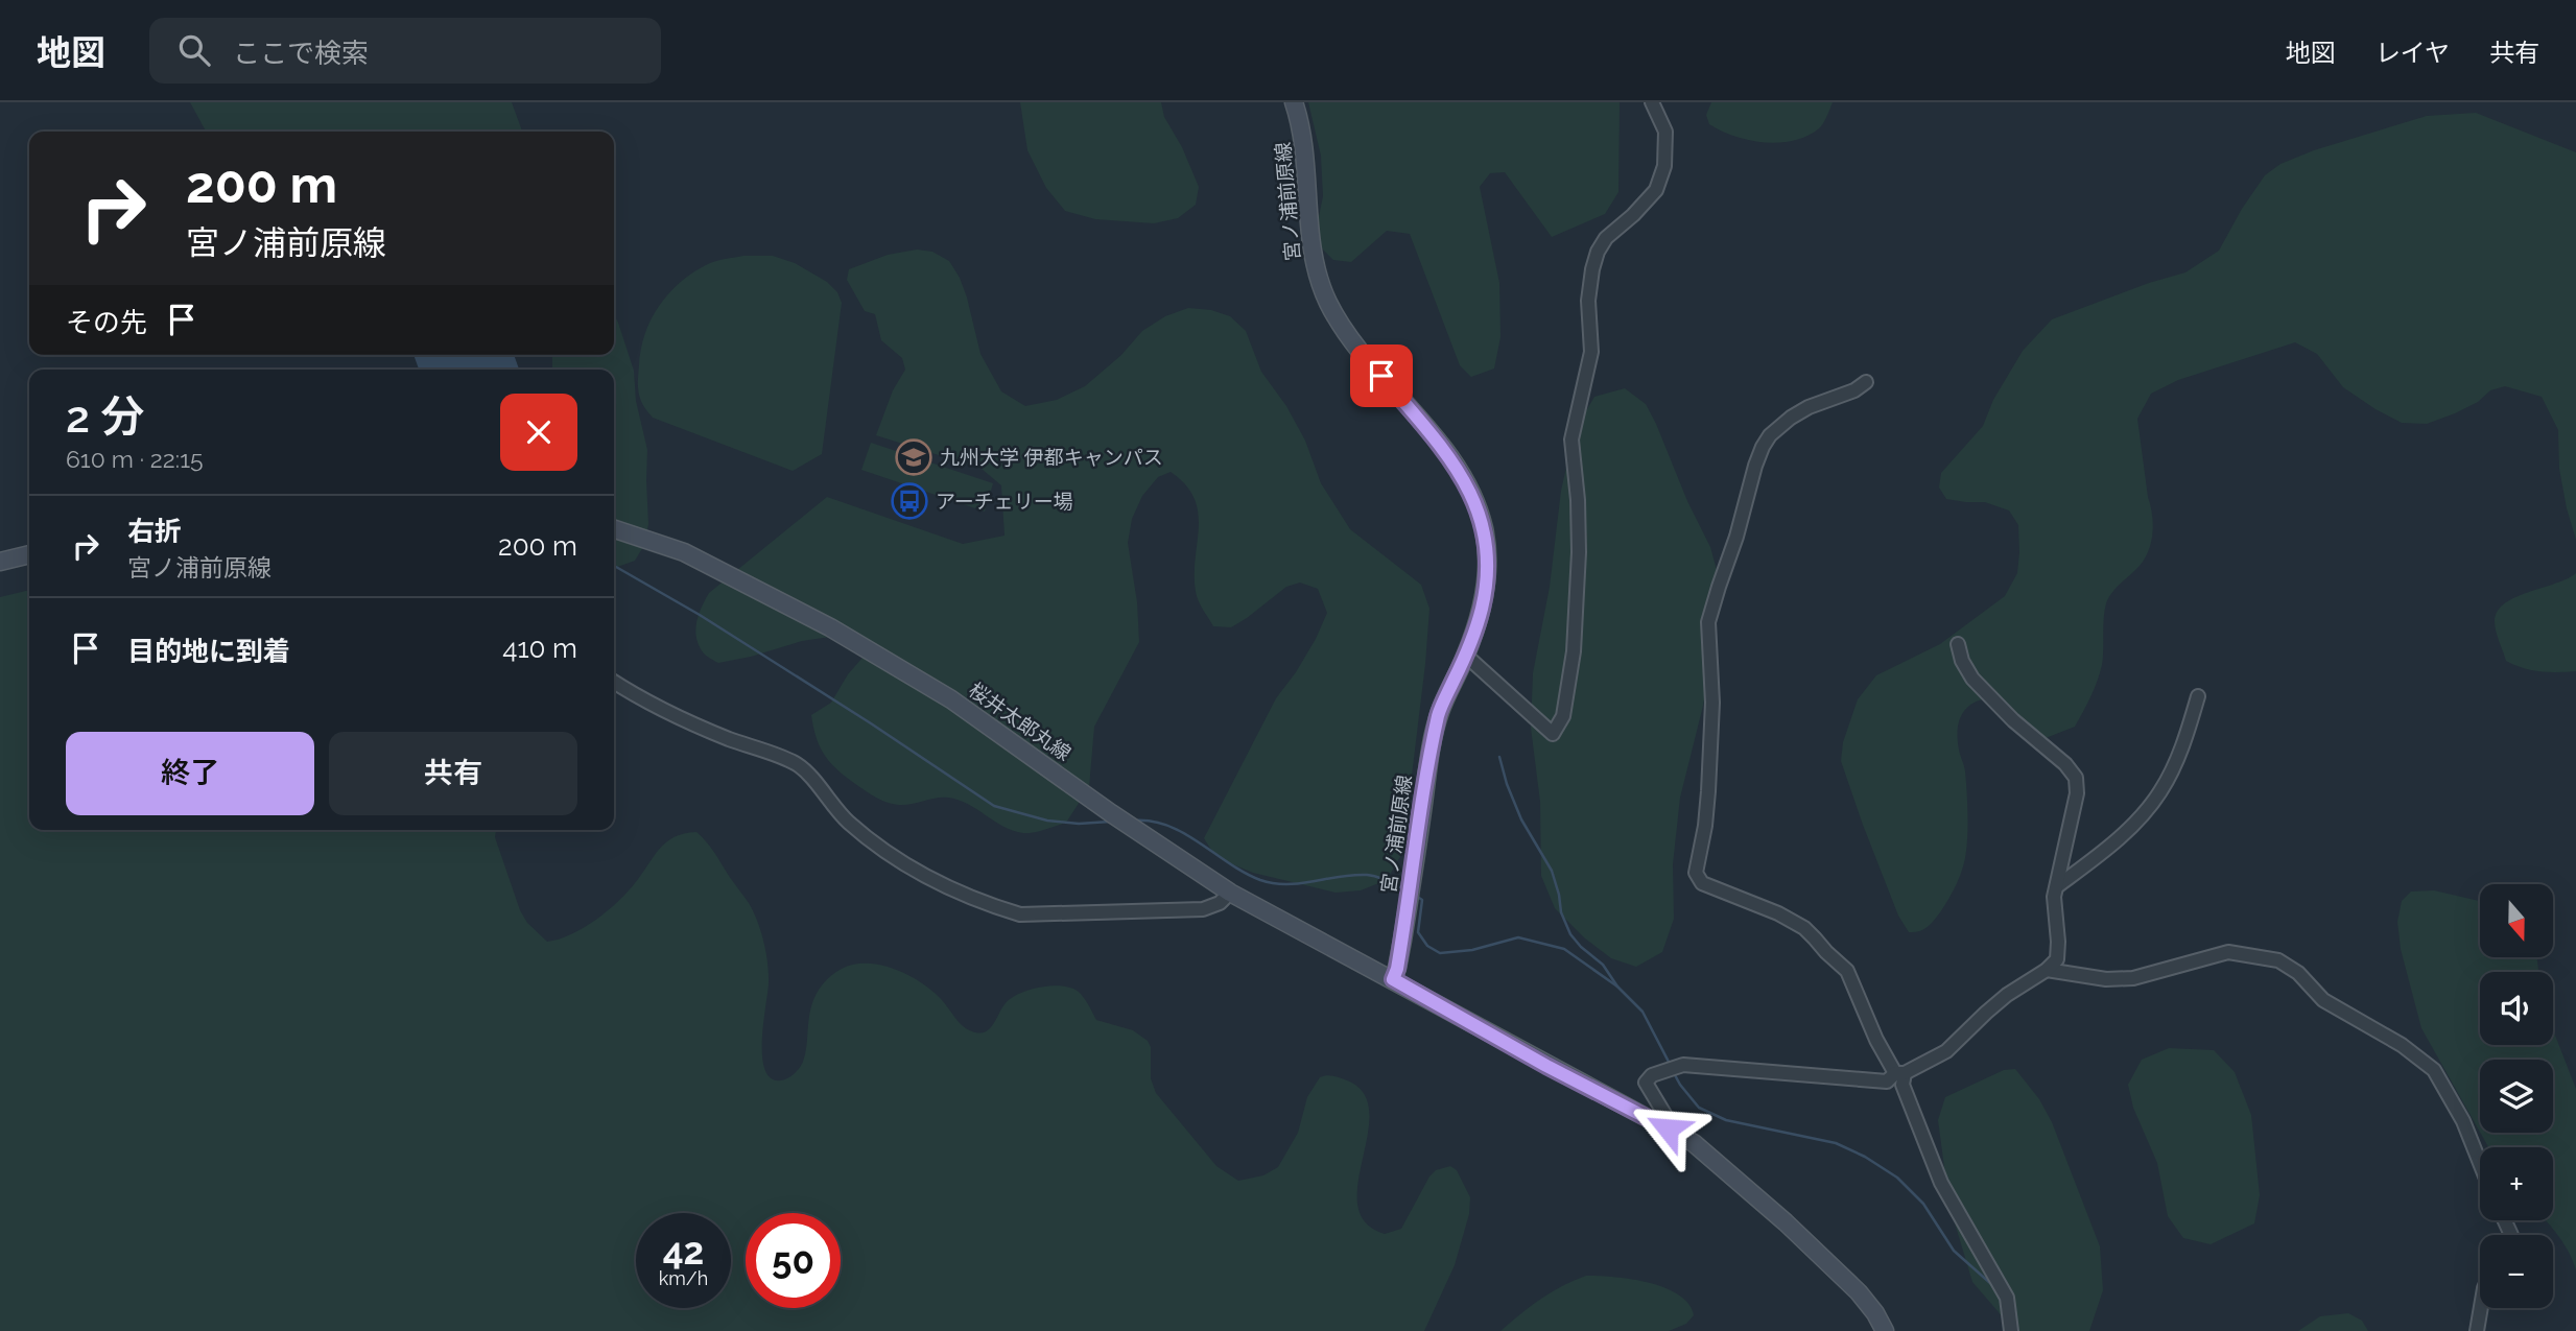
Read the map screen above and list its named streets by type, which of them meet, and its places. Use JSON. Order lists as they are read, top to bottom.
{
  "streets": {
    "main road": ["宮ノ浦前原線", "桜井太郎丸線"]
  },
  "crossings": [
    ["宮ノ浦前原線", "桜井太郎丸線"]
  ],
  "places": {
    "school or university": ["九州大学 伊都キャンパス"],
    "bus stop": ["アーチェリー場"]
  },
  "north": "bottom",
  "page": {
    "header": "地図",
    "search": "ここで検索",
    "nav": ["地図", "レイヤ", "共有"],
    "turn": ["200 m", "宮ノ浦前原線"],
    "then": "その先",
    "heading": ["2 分", "610 m · 22:15"],
    "list": [
      {
        "name": "右折",
        "note": "宮ノ浦前原線",
        "value": "200 m"
      },
      {
        "name": "目的地に到着",
        "value": "410 m"
      }
    ],
    "buttons": ["終了", "共有"],
    "map_buttons": ["+", "−"],
    "speed": "42 km/h",
    "limit": "50"
  }
}
